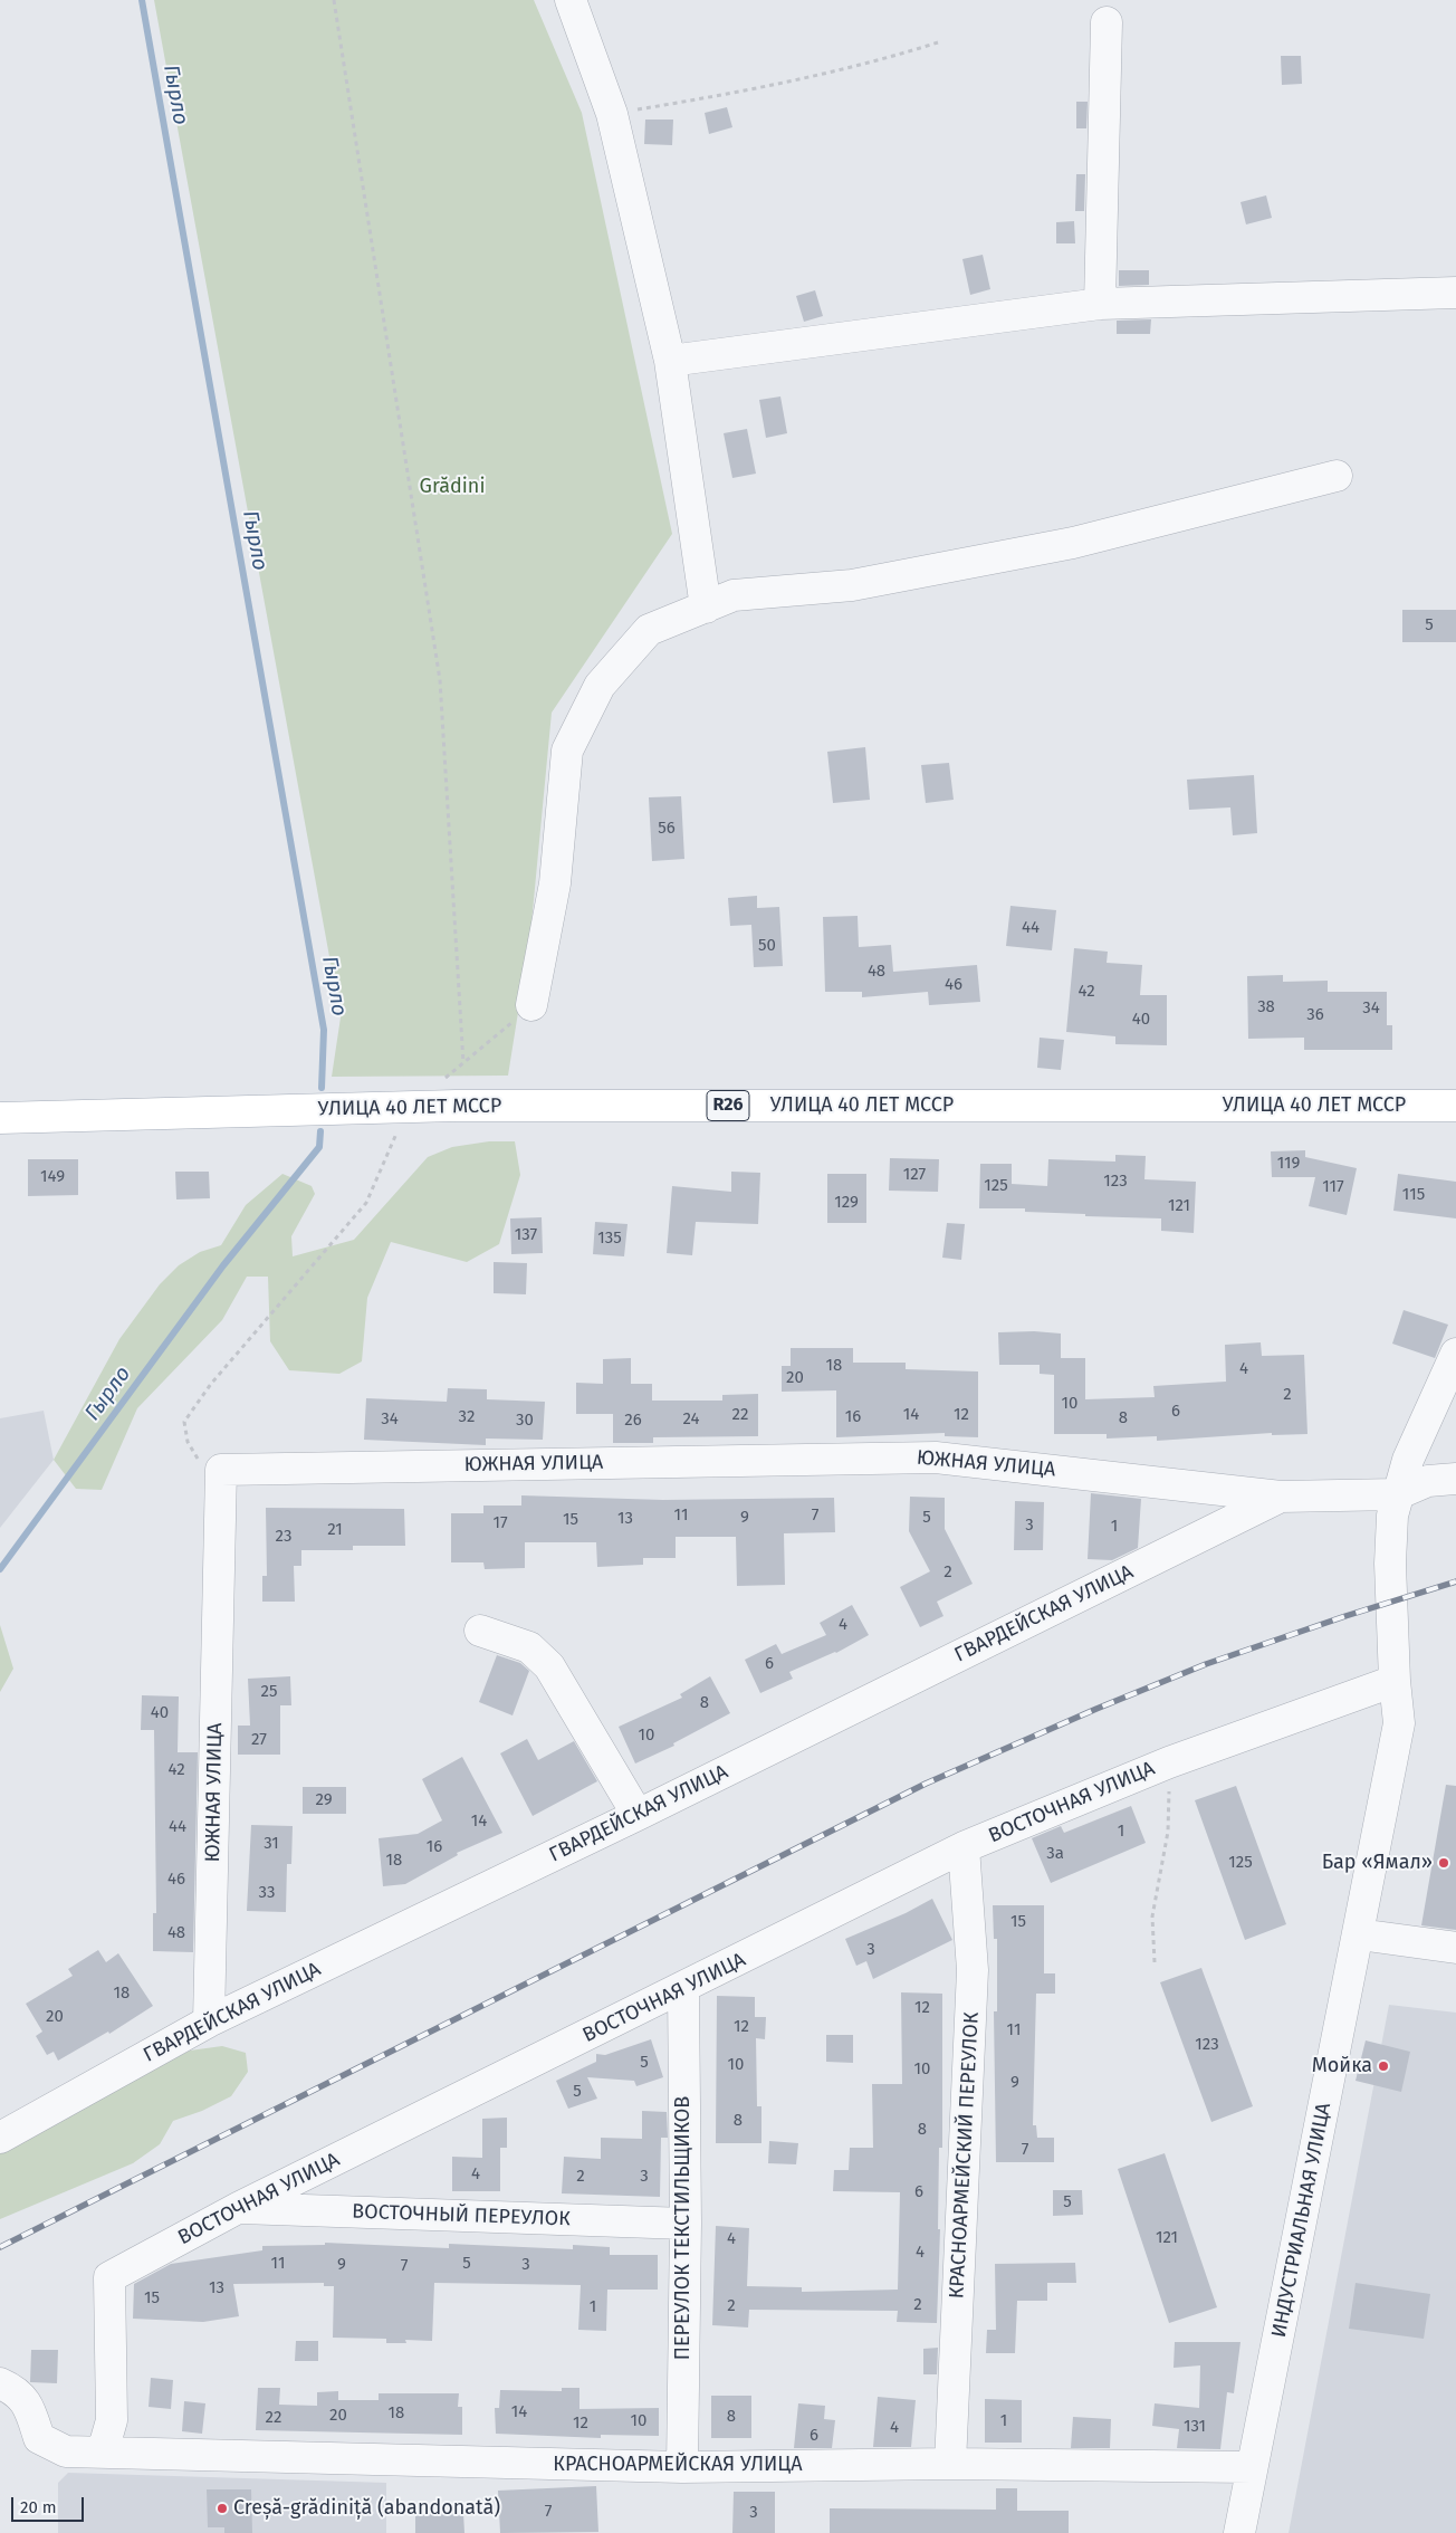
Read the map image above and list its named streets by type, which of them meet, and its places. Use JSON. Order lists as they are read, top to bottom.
{
  "streets": {
    "main road": ["R26", "УЛИЦА 40 ЛЕТ МССР"],
    "street": [
      "ЮЖНАЯ УЛИЦА",
      "ГВАРДЕЙСКАЯ УЛИЦА",
      "ВОСТОЧНАЯ УЛИЦА",
      "КРАСНОАРМЕЙСКИЙ ПЕРЕУЛОК",
      "ВОСТОЧНЫЙ ПЕРЕУЛОК",
      "ИНДУСТРИАЛЬНАЯ УЛИЦА",
      "ПЕРЕУЛОК ТЕКСТИЛЬЩИКОВ",
      "КРАСНОАРМЕЙСКАЯ УЛИЦА"
    ]
  },
  "crossings": [
    ["ЮЖНАЯ УЛИЦА", "ГВАРДЕЙСКАЯ УЛИЦА"],
    ["ЮЖНАЯ УЛИЦА", "ИНДУСТРИАЛЬНАЯ УЛИЦА"],
    ["ВОСТОЧНАЯ УЛИЦА", "КРАСНОАРМЕЙСКИЙ ПЕРЕУЛОК"],
    ["ВОСТОЧНАЯ УЛИЦА", "ВОСТОЧНЫЙ ПЕРЕУЛОК"],
    ["ВОСТОЧНАЯ УЛИЦА", "ИНДУСТРИАЛЬНАЯ УЛИЦА"],
    ["ВОСТОЧНАЯ УЛИЦА", "ПЕРЕУЛОК ТЕКСТИЛЬЩИКОВ"],
    ["ВОСТОЧНАЯ УЛИЦА", "КРАСНОАРМЕЙСКАЯ УЛИЦА"],
    ["КРАСНОАРМЕЙСКИЙ ПЕРЕУЛОК", "КРАСНОАРМЕЙСКАЯ УЛИЦА"],
    ["ВОСТОЧНЫЙ ПЕРЕУЛОК", "ПЕРЕУЛОК ТЕКСТИЛЬЩИКОВ"],
    ["ИНДУСТРИАЛЬНАЯ УЛИЦА", "КРАСНОАРМЕЙСКАЯ УЛИЦА"],
    ["ПЕРЕУЛОК ТЕКСТИЛЬЩИКОВ", "КРАСНОАРМЕЙСКАЯ УЛИЦА"]
  ],
  "water": ["Гырло"],
  "parks": ["Grădini"],
  "places": ["Бар «Ямал»", "Мойка", "Creșă-grădiniță (abandonată)"],
  "house_numbers": [
    "5",
    "56",
    "44",
    "50",
    "48",
    "46",
    "42",
    "38",
    "34",
    "36",
    "40",
    "119",
    "127",
    "149",
    "123",
    "125",
    "117",
    "115",
    "129",
    "121",
    "137",
    "135",
    "18",
    "4",
    "20",
    "2",
    "10",
    "6",
    "22",
    "14",
    "12",
    "32",
    "16",
    "8",
    "34",
    "24",
    "30",
    "26",
    "11",
    "7",
    "9",
    "5",
    "13",
    "15",
    "17",
    "3",
    "1",
    "21",
    "23",
    "2",
    "4",
    "6",
    "25",
    "8",
    "40",
    "10",
    "27",
    "42",
    "29",
    "14",
    "44",
    "1",
    "31",
    "16",
    "3а",
    "18",
    "125",
    "46",
    "33",
    "15",
    "48",
    "3",
    "18",
    "12",
    "20",
    "12",
    "11",
    "123",
    "5",
    "10",
    "10",
    "9",
    "5",
    "8",
    "8",
    "7",
    "4",
    "2",
    "3",
    "6",
    "5",
    "121",
    "4",
    "4",
    "11",
    "5",
    "9",
    "3",
    "7",
    "13",
    "15",
    "2",
    "2",
    "1",
    "14",
    "18",
    "20",
    "8",
    "22",
    "10",
    "1",
    "12",
    "131",
    "4",
    "6",
    "7",
    "3"
  ],
  "scale_bar": "20 m"
}
